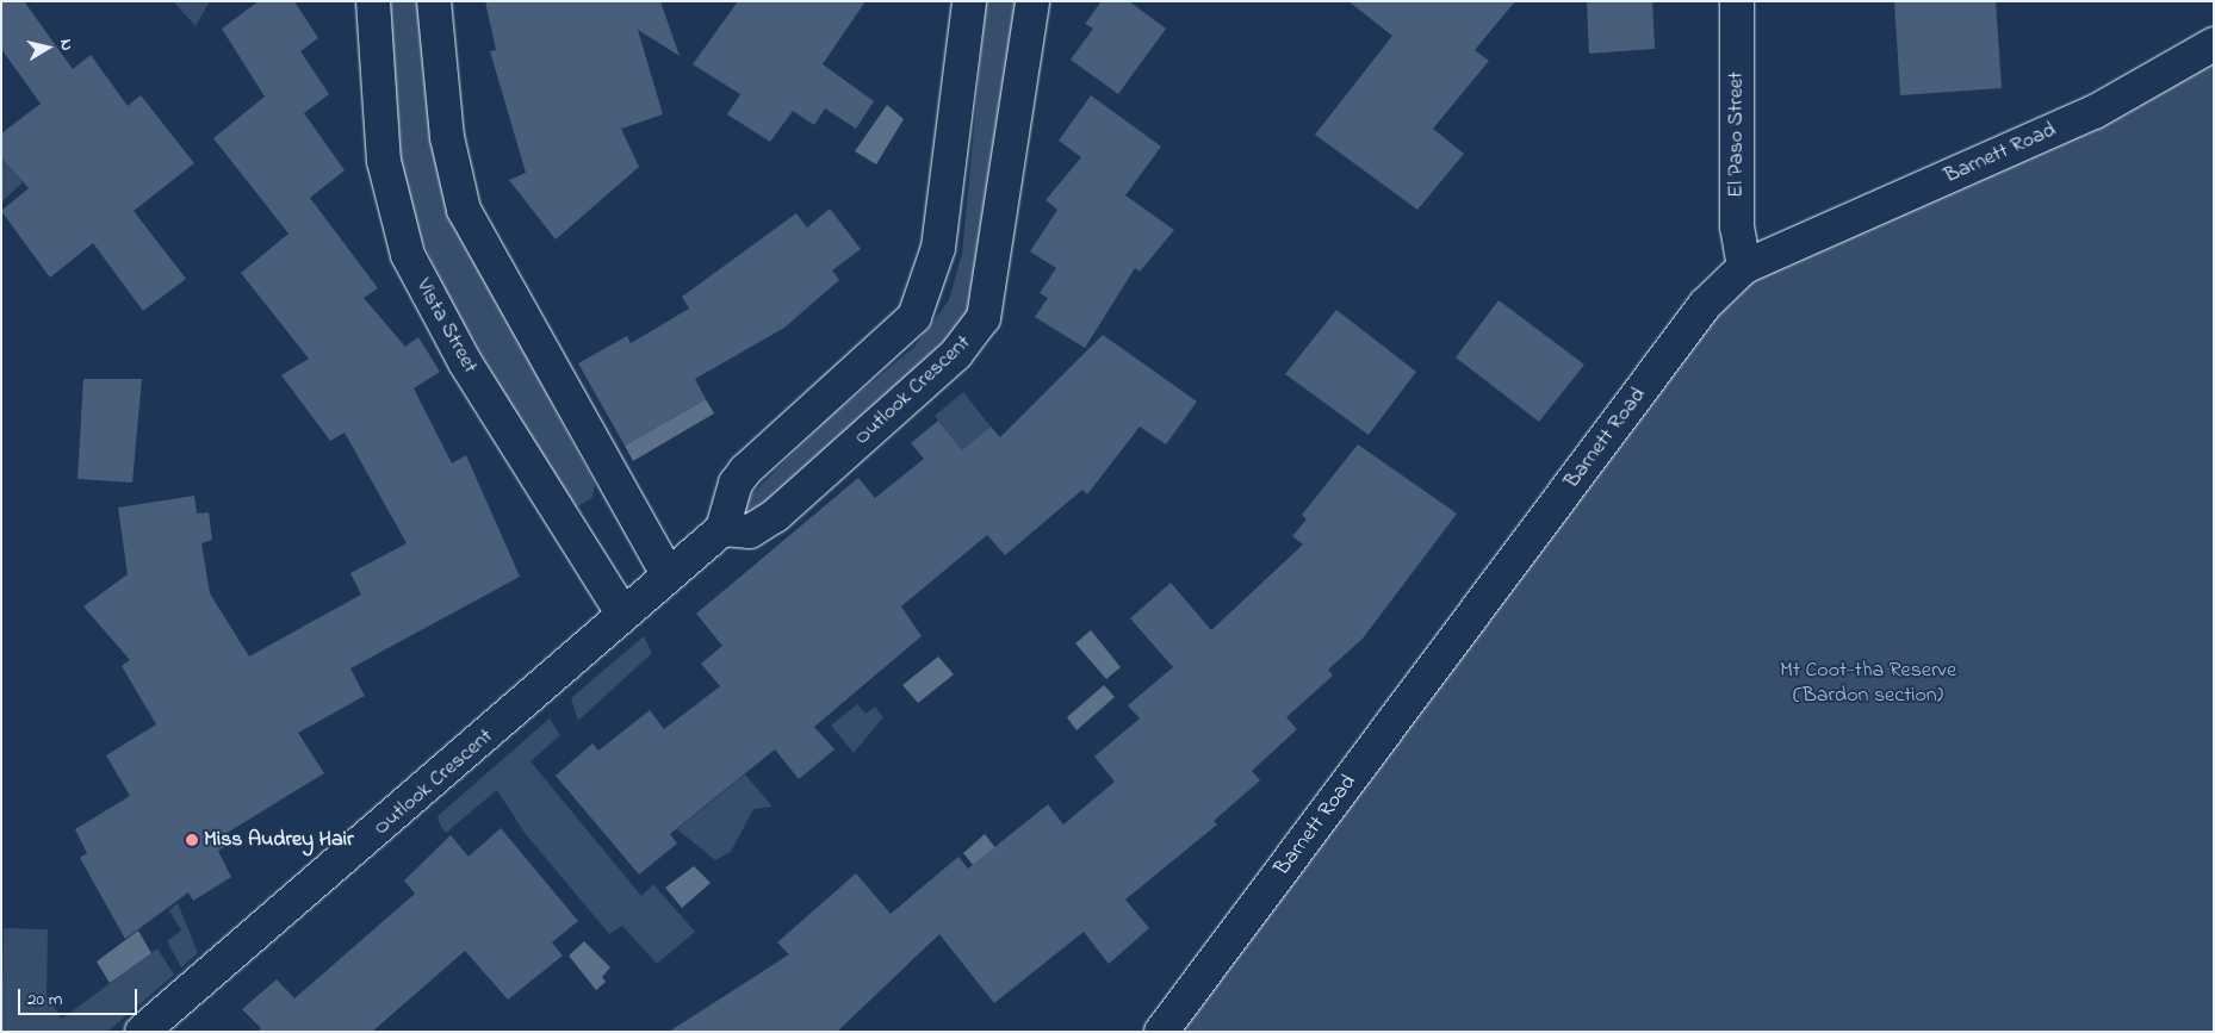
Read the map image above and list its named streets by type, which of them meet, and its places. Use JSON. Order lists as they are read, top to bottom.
{
  "streets": {
    "street": [
      "El Paso Street",
      "Barnett Road",
      "Vista Street",
      "Outlook Crescent"
    ]
  },
  "crossings": [
    ["El Paso Street", "Barnett Road"],
    ["Vista Street", "Outlook Crescent"]
  ],
  "parks": ["Mt Coot-tha Reserve (Bardon section)"],
  "places": ["Miss Audrey Hair"],
  "scale_bar": "20 m",
  "north": "right"
}
